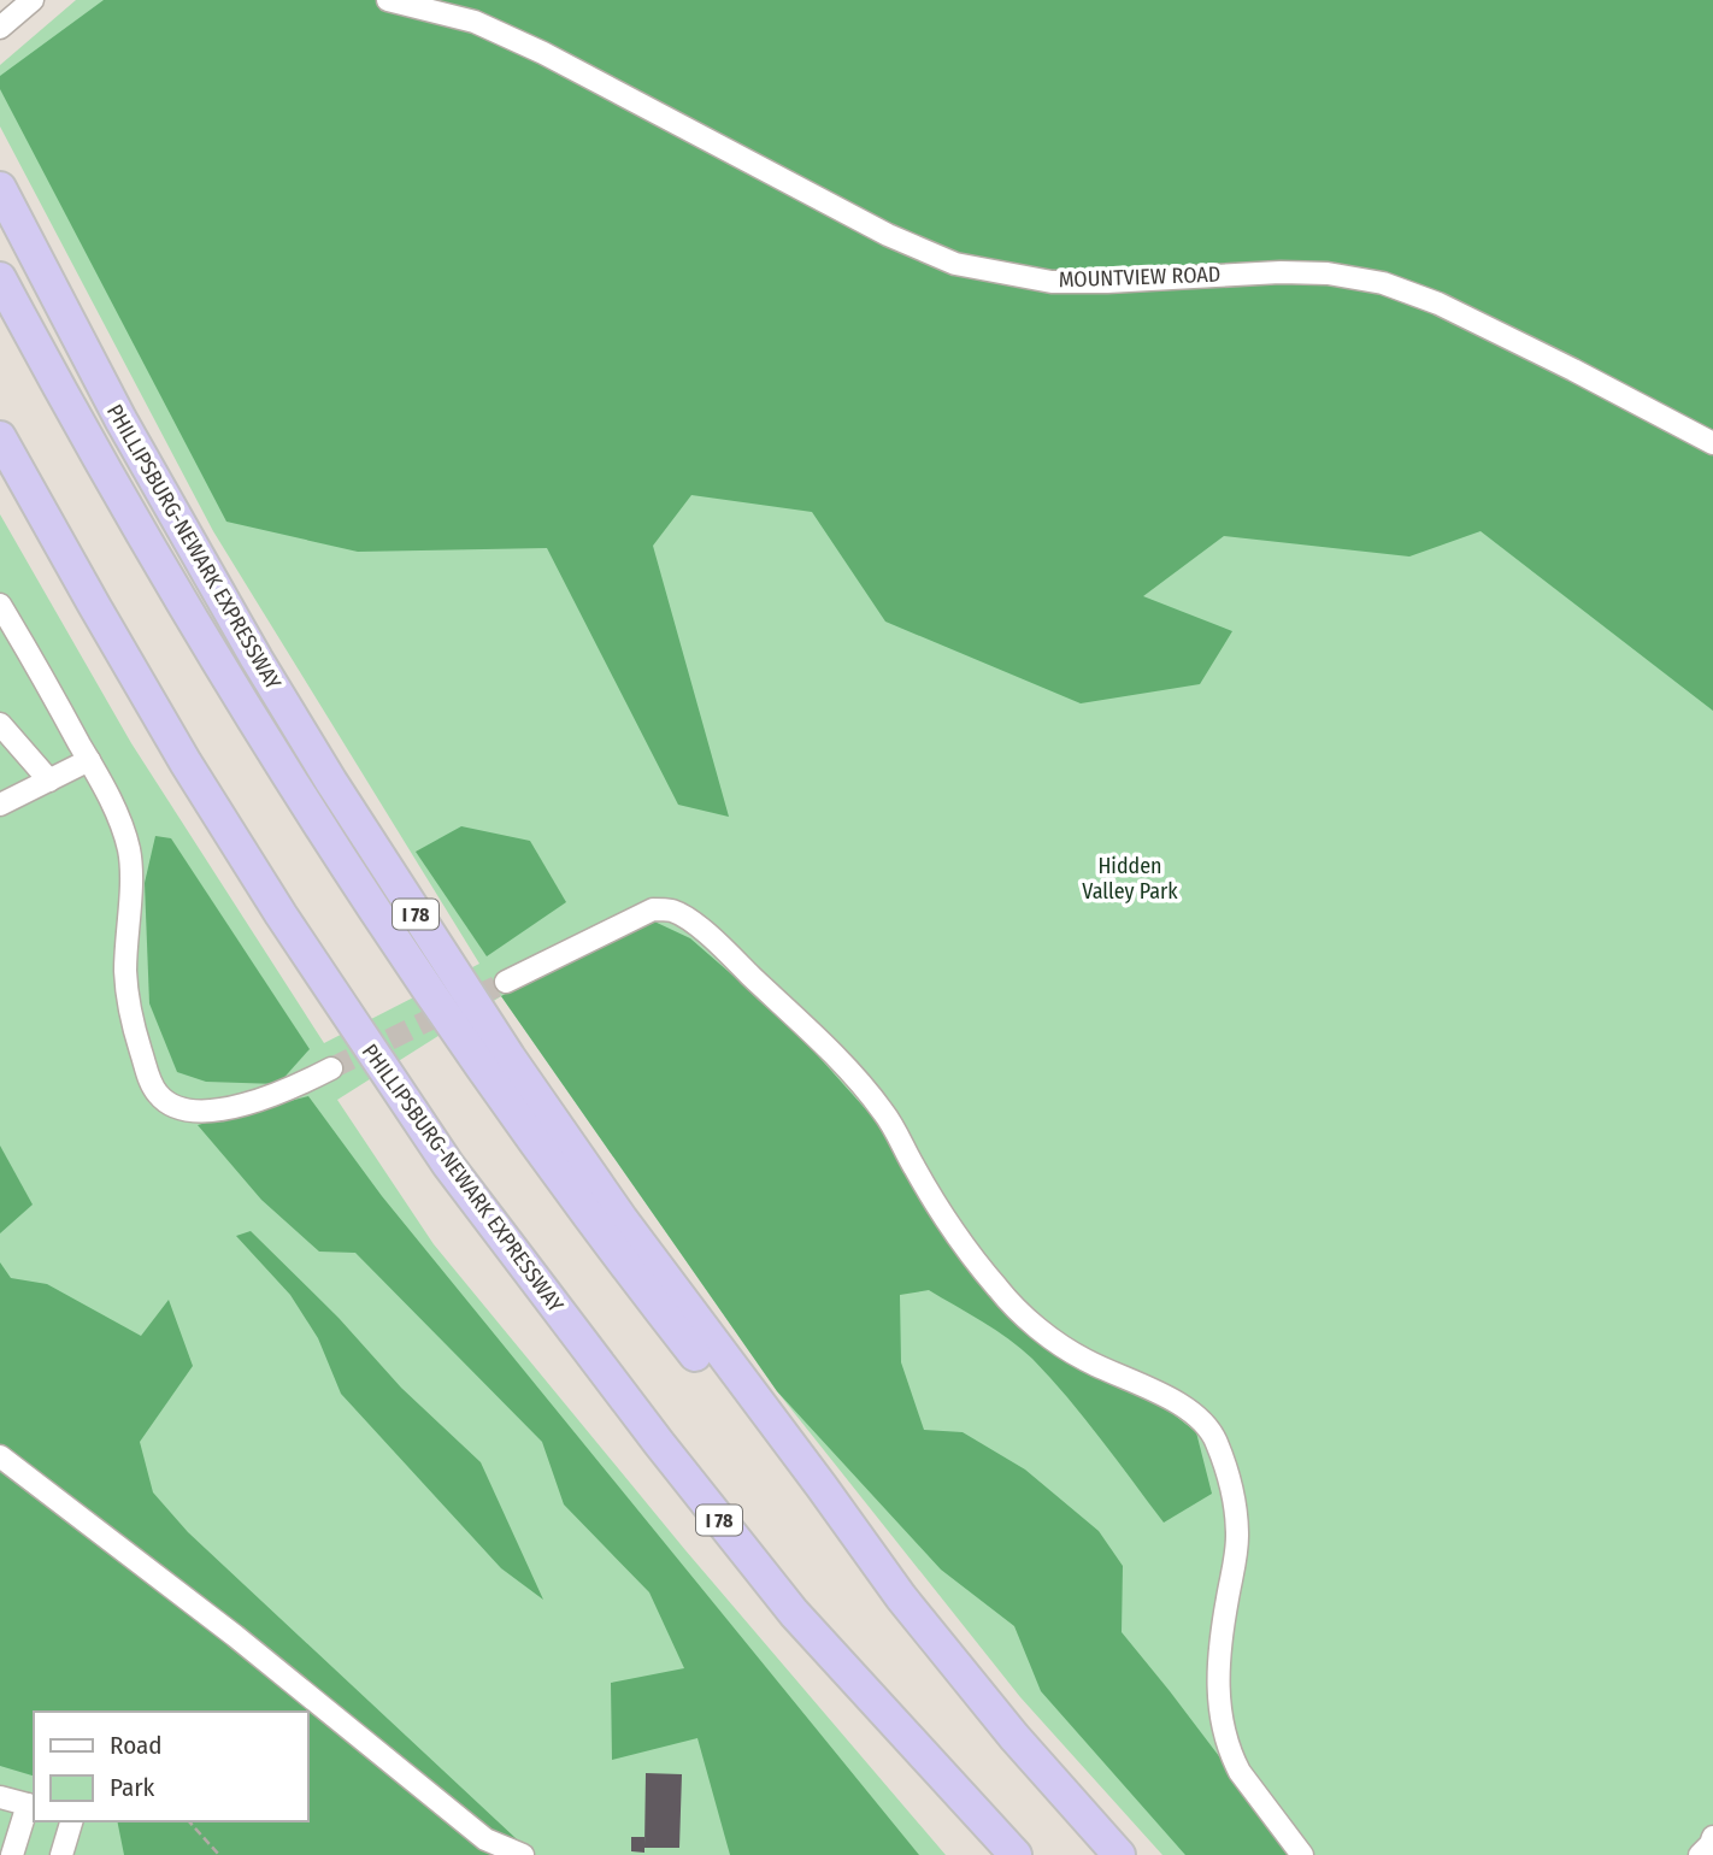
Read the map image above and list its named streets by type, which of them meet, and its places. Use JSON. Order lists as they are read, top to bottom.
{
  "streets": {
    "highway": ["PHILLIPSBURG-NEWARK EXPRESSWAY", "I 78"],
    "street": ["MOUNTVIEW ROAD"]
  },
  "parks": ["Hidden Valley Park"],
  "legend": ["Road", "Park"]
}
